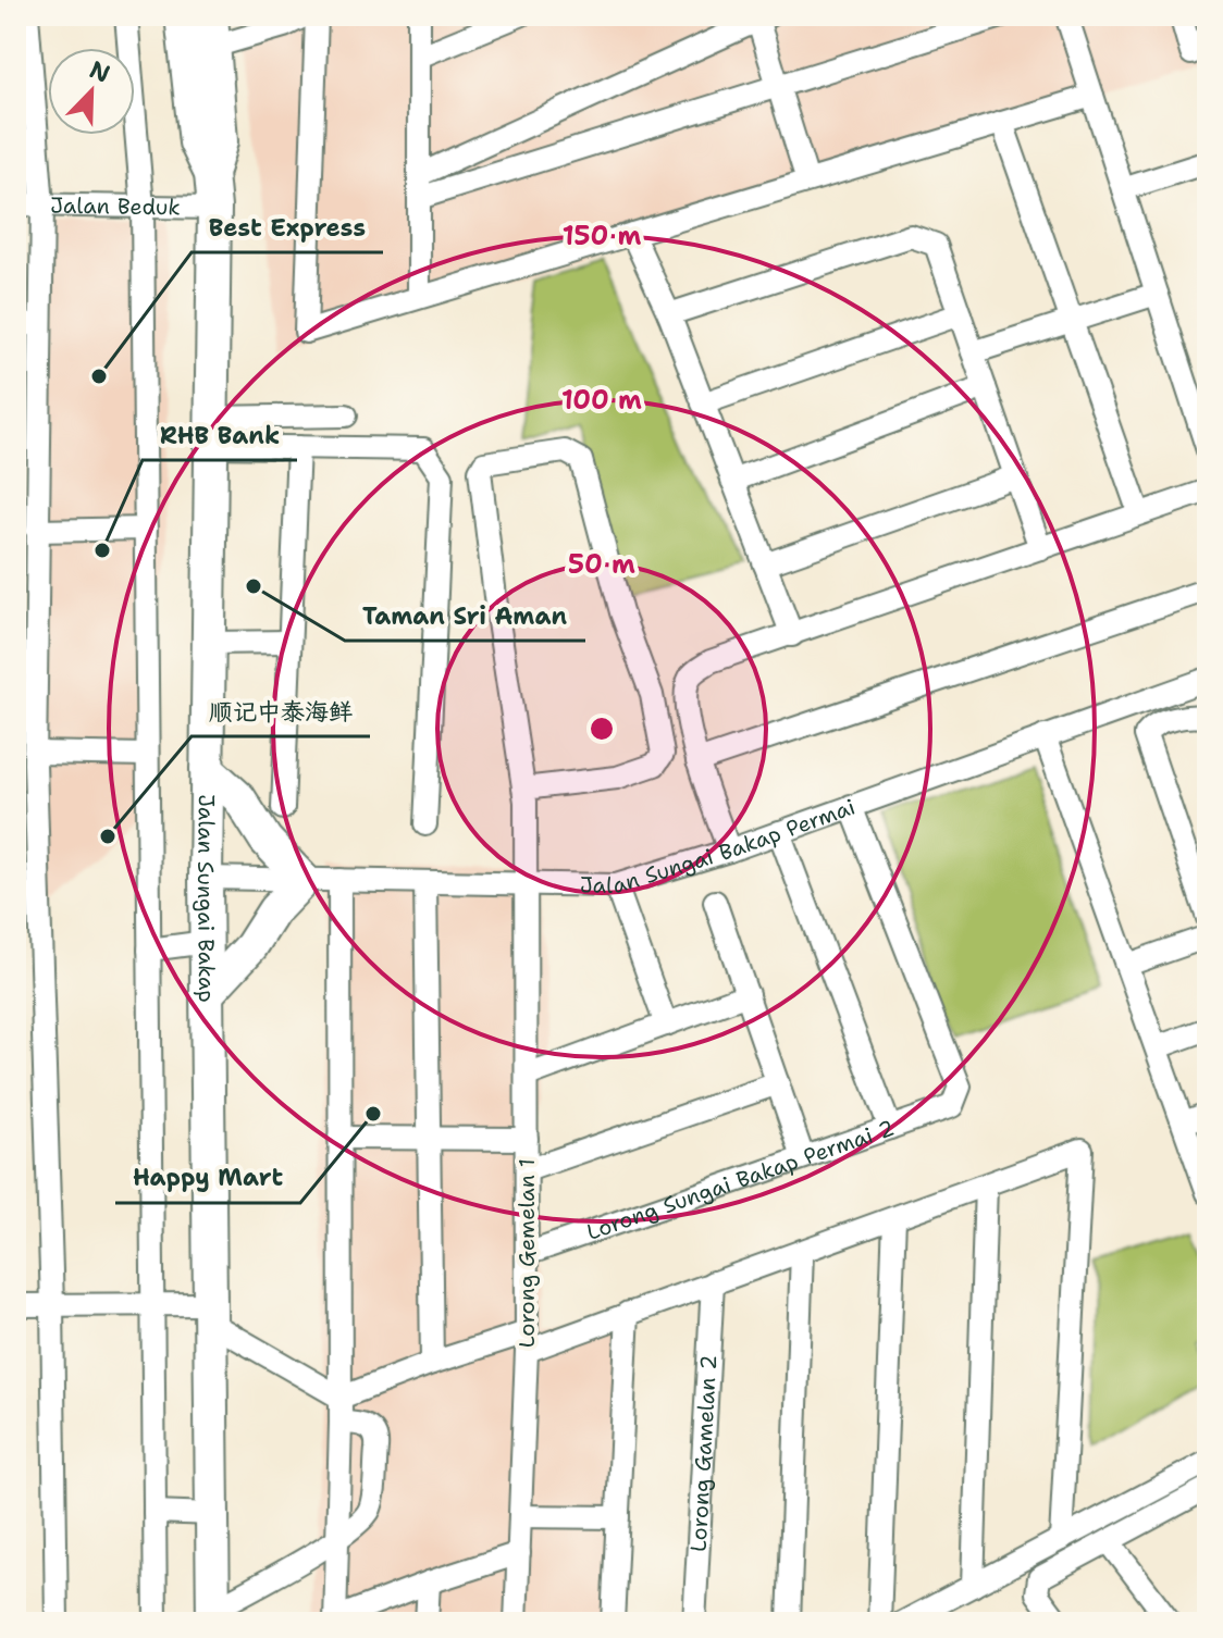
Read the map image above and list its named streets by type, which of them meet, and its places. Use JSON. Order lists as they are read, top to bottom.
{
  "streets": {
    "highway": ["Jalan Sungai Bakap"],
    "street": [
      "Jalan Beduk",
      "Jalan Sungai Bakap Permai",
      "Lorong Sungai Bakap Permai 2",
      "Lorong Gemelan 1",
      "Lorong Gamelan 2"
    ]
  },
  "crossings": [
    ["Jalan Beduk", "Jalan Sungai Bakap"],
    ["Jalan Sungai Bakap Permai", "Jalan Sungai Bakap"],
    ["Jalan Sungai Bakap Permai", "Lorong Sungai Bakap Permai 2"],
    ["Jalan Sungai Bakap Permai", "Lorong Gemelan 1"],
    ["Lorong Sungai Bakap Permai 2", "Lorong Gemelan 1"]
  ],
  "places": [
    "Best Express",
    "RHB Bank",
    "Taman Sri Aman",
    "顺记中泰海鲜",
    "Happy Mart"
  ],
  "north": "top right",
  "rings": ["150 m", "100 m", "50 m"]
}
